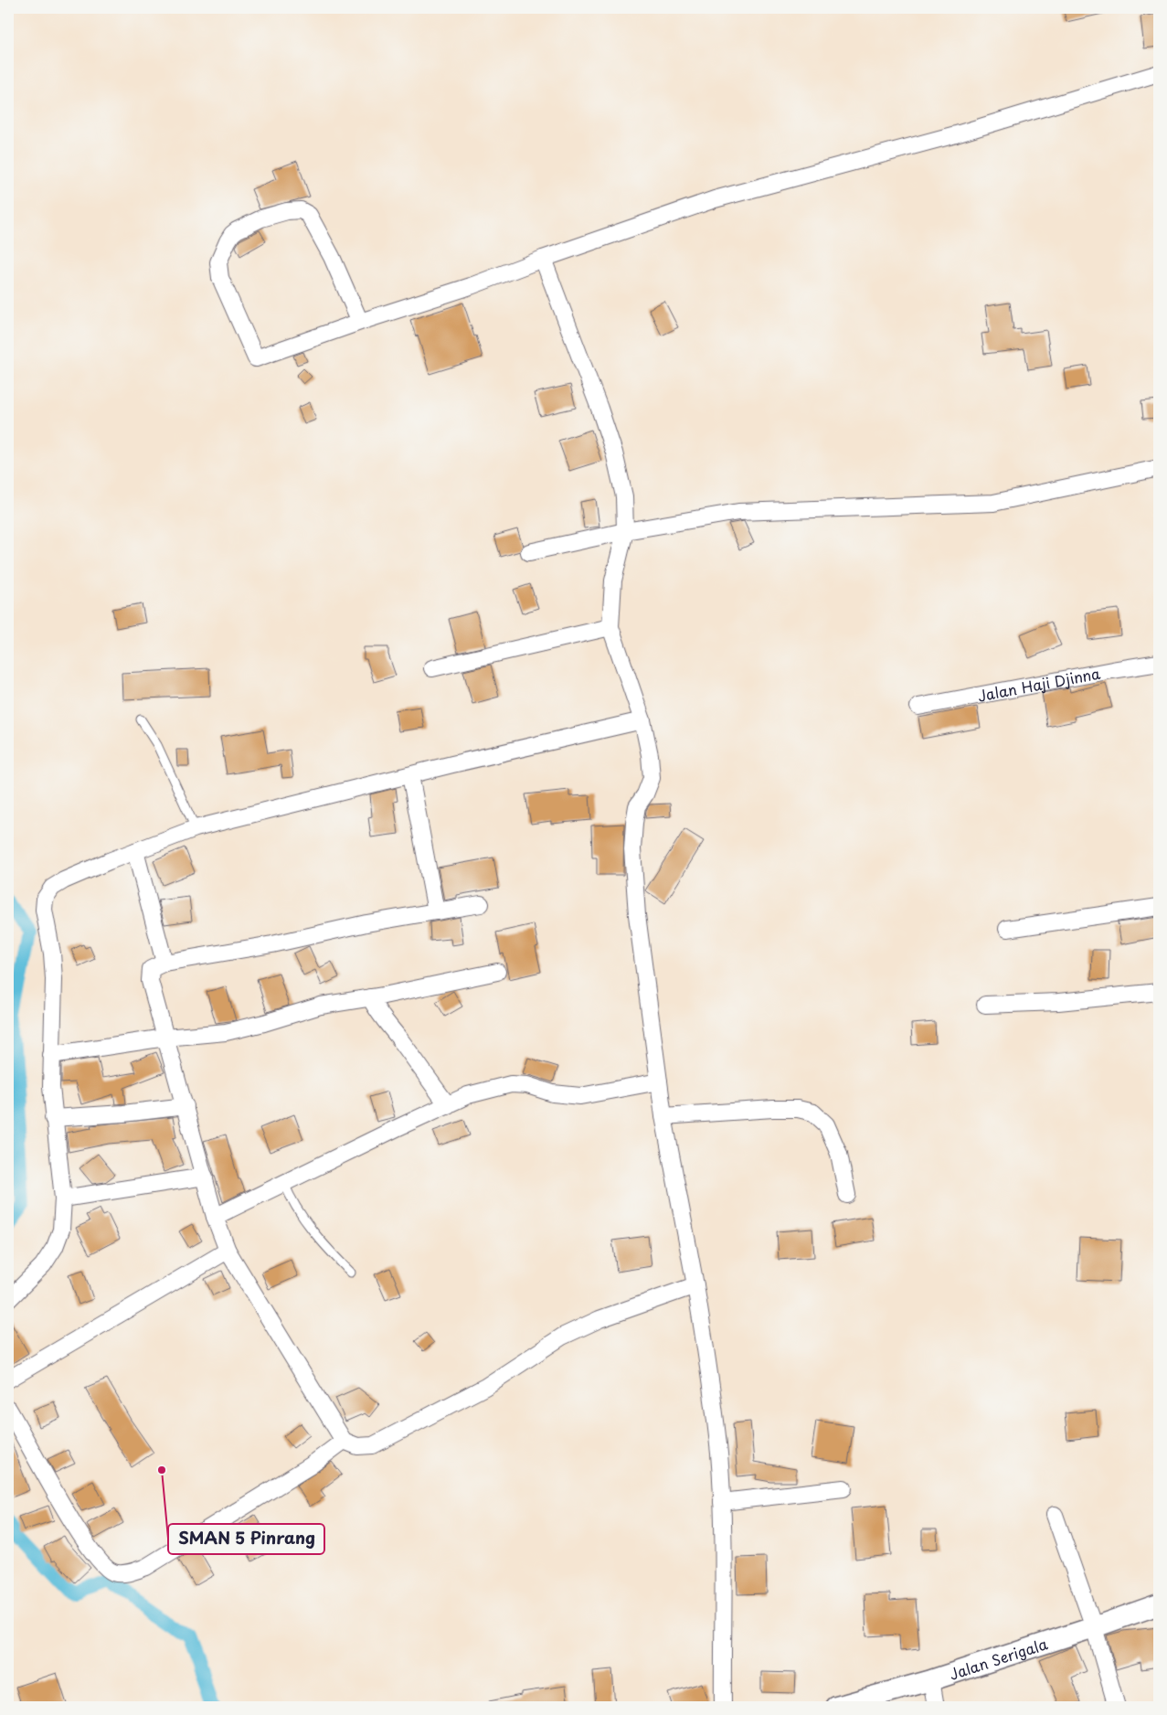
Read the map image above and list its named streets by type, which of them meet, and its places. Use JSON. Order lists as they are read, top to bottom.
{
  "streets": {
    "street": ["Jalan Haji Djinna", "Jalan Serigala"]
  },
  "places": ["SMAN 5 Pinrang"]
}
